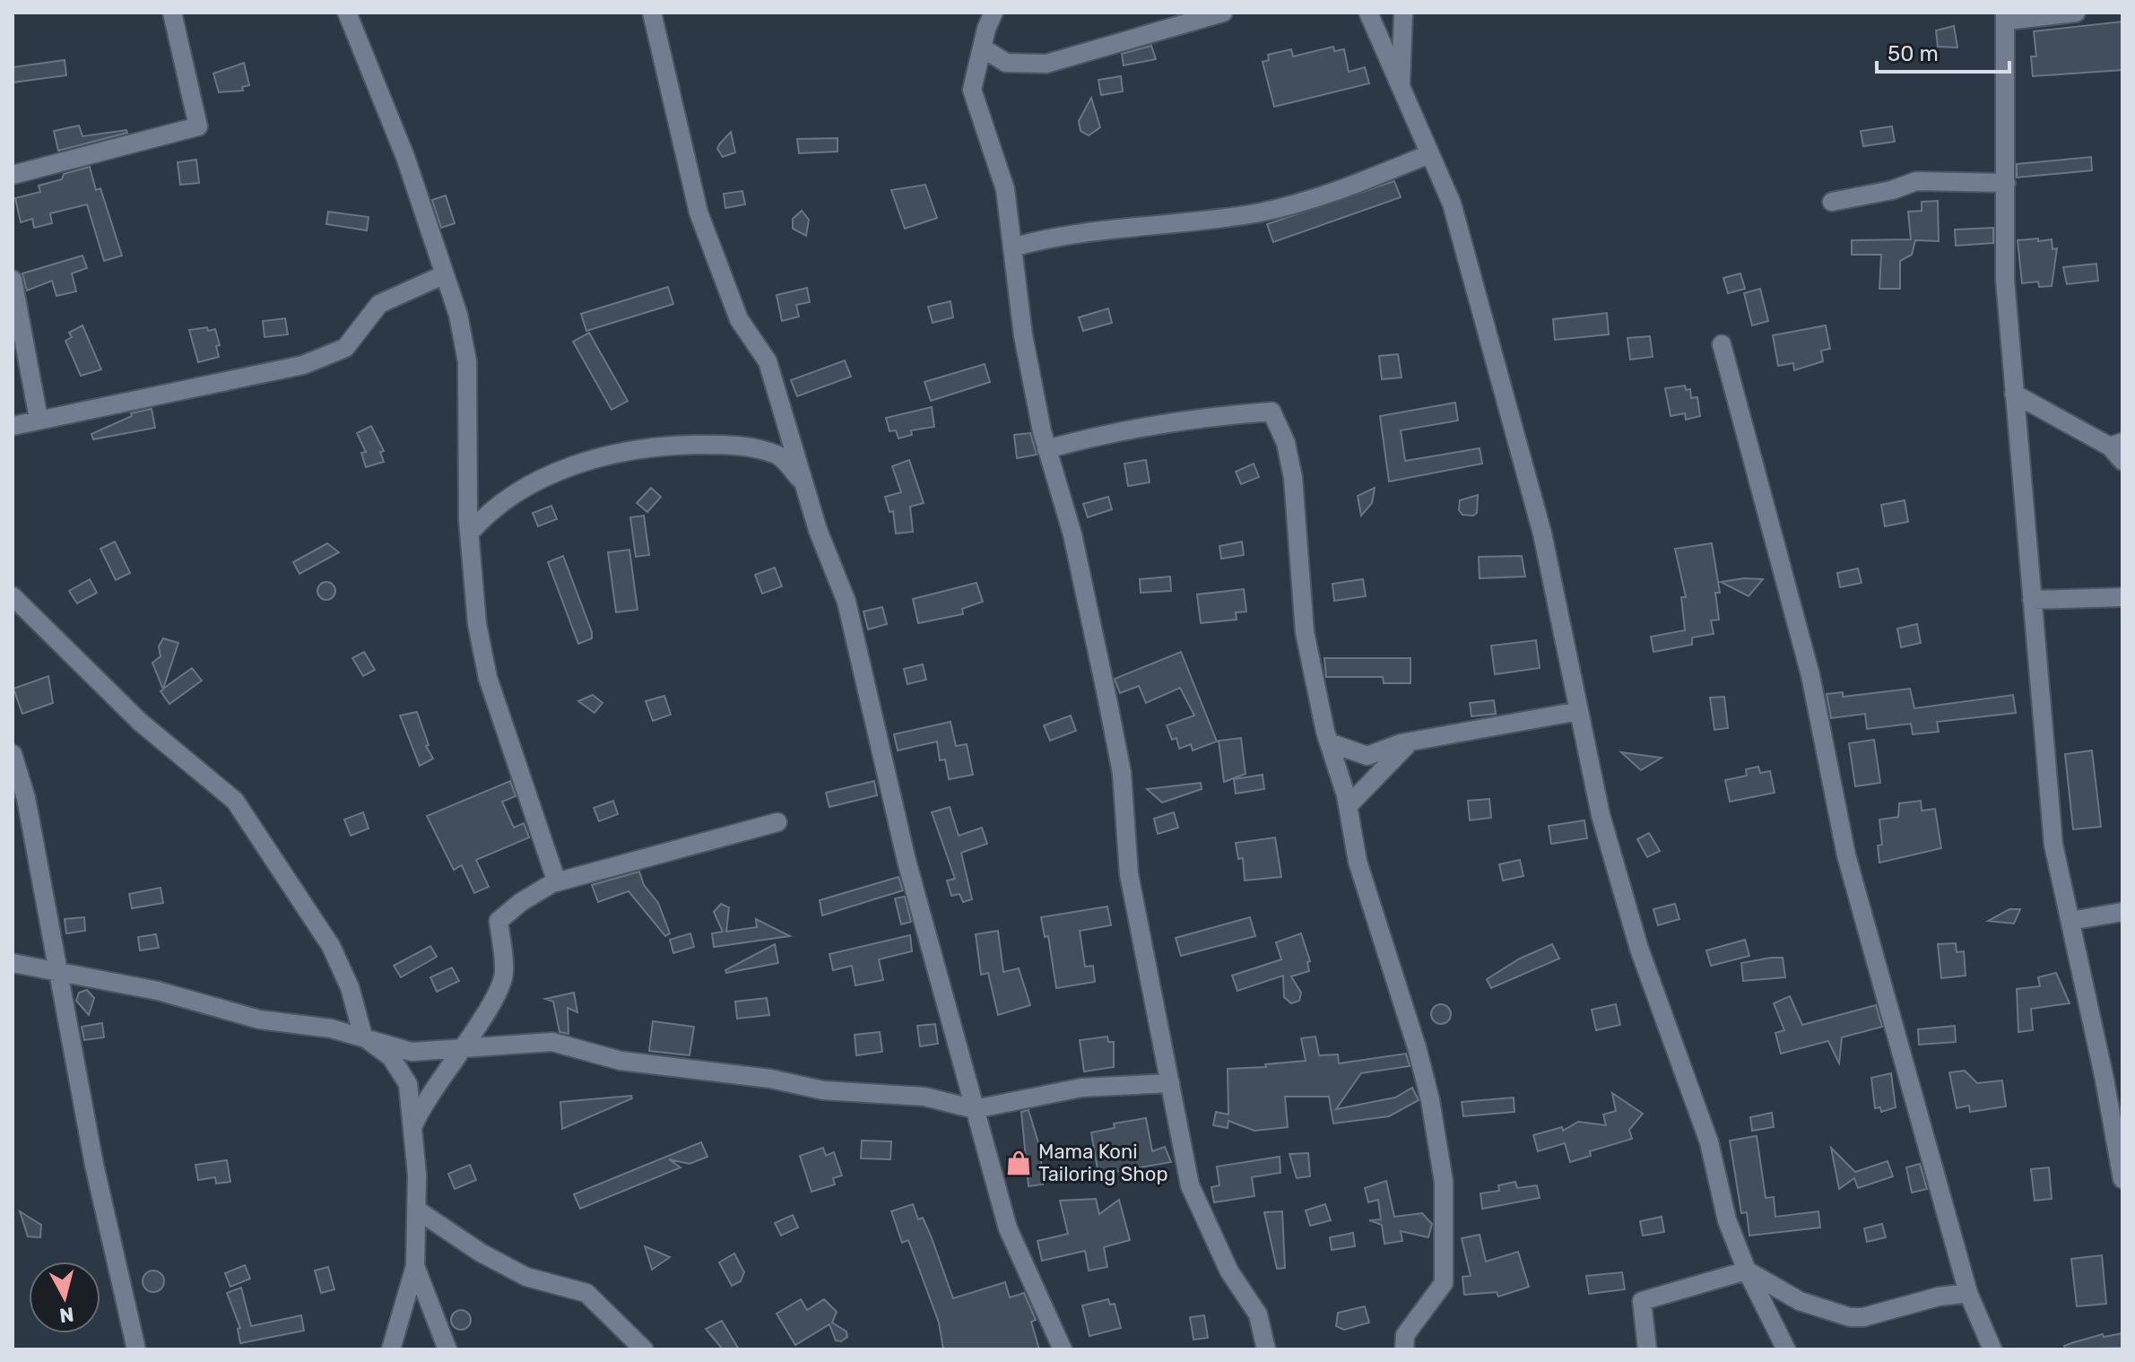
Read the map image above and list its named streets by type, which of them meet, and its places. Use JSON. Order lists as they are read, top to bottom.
{
  "places": {
    "shop": ["Mama Koni Tailoring Shop"]
  },
  "scale_bar": "50 m",
  "north": "bottom"
}
